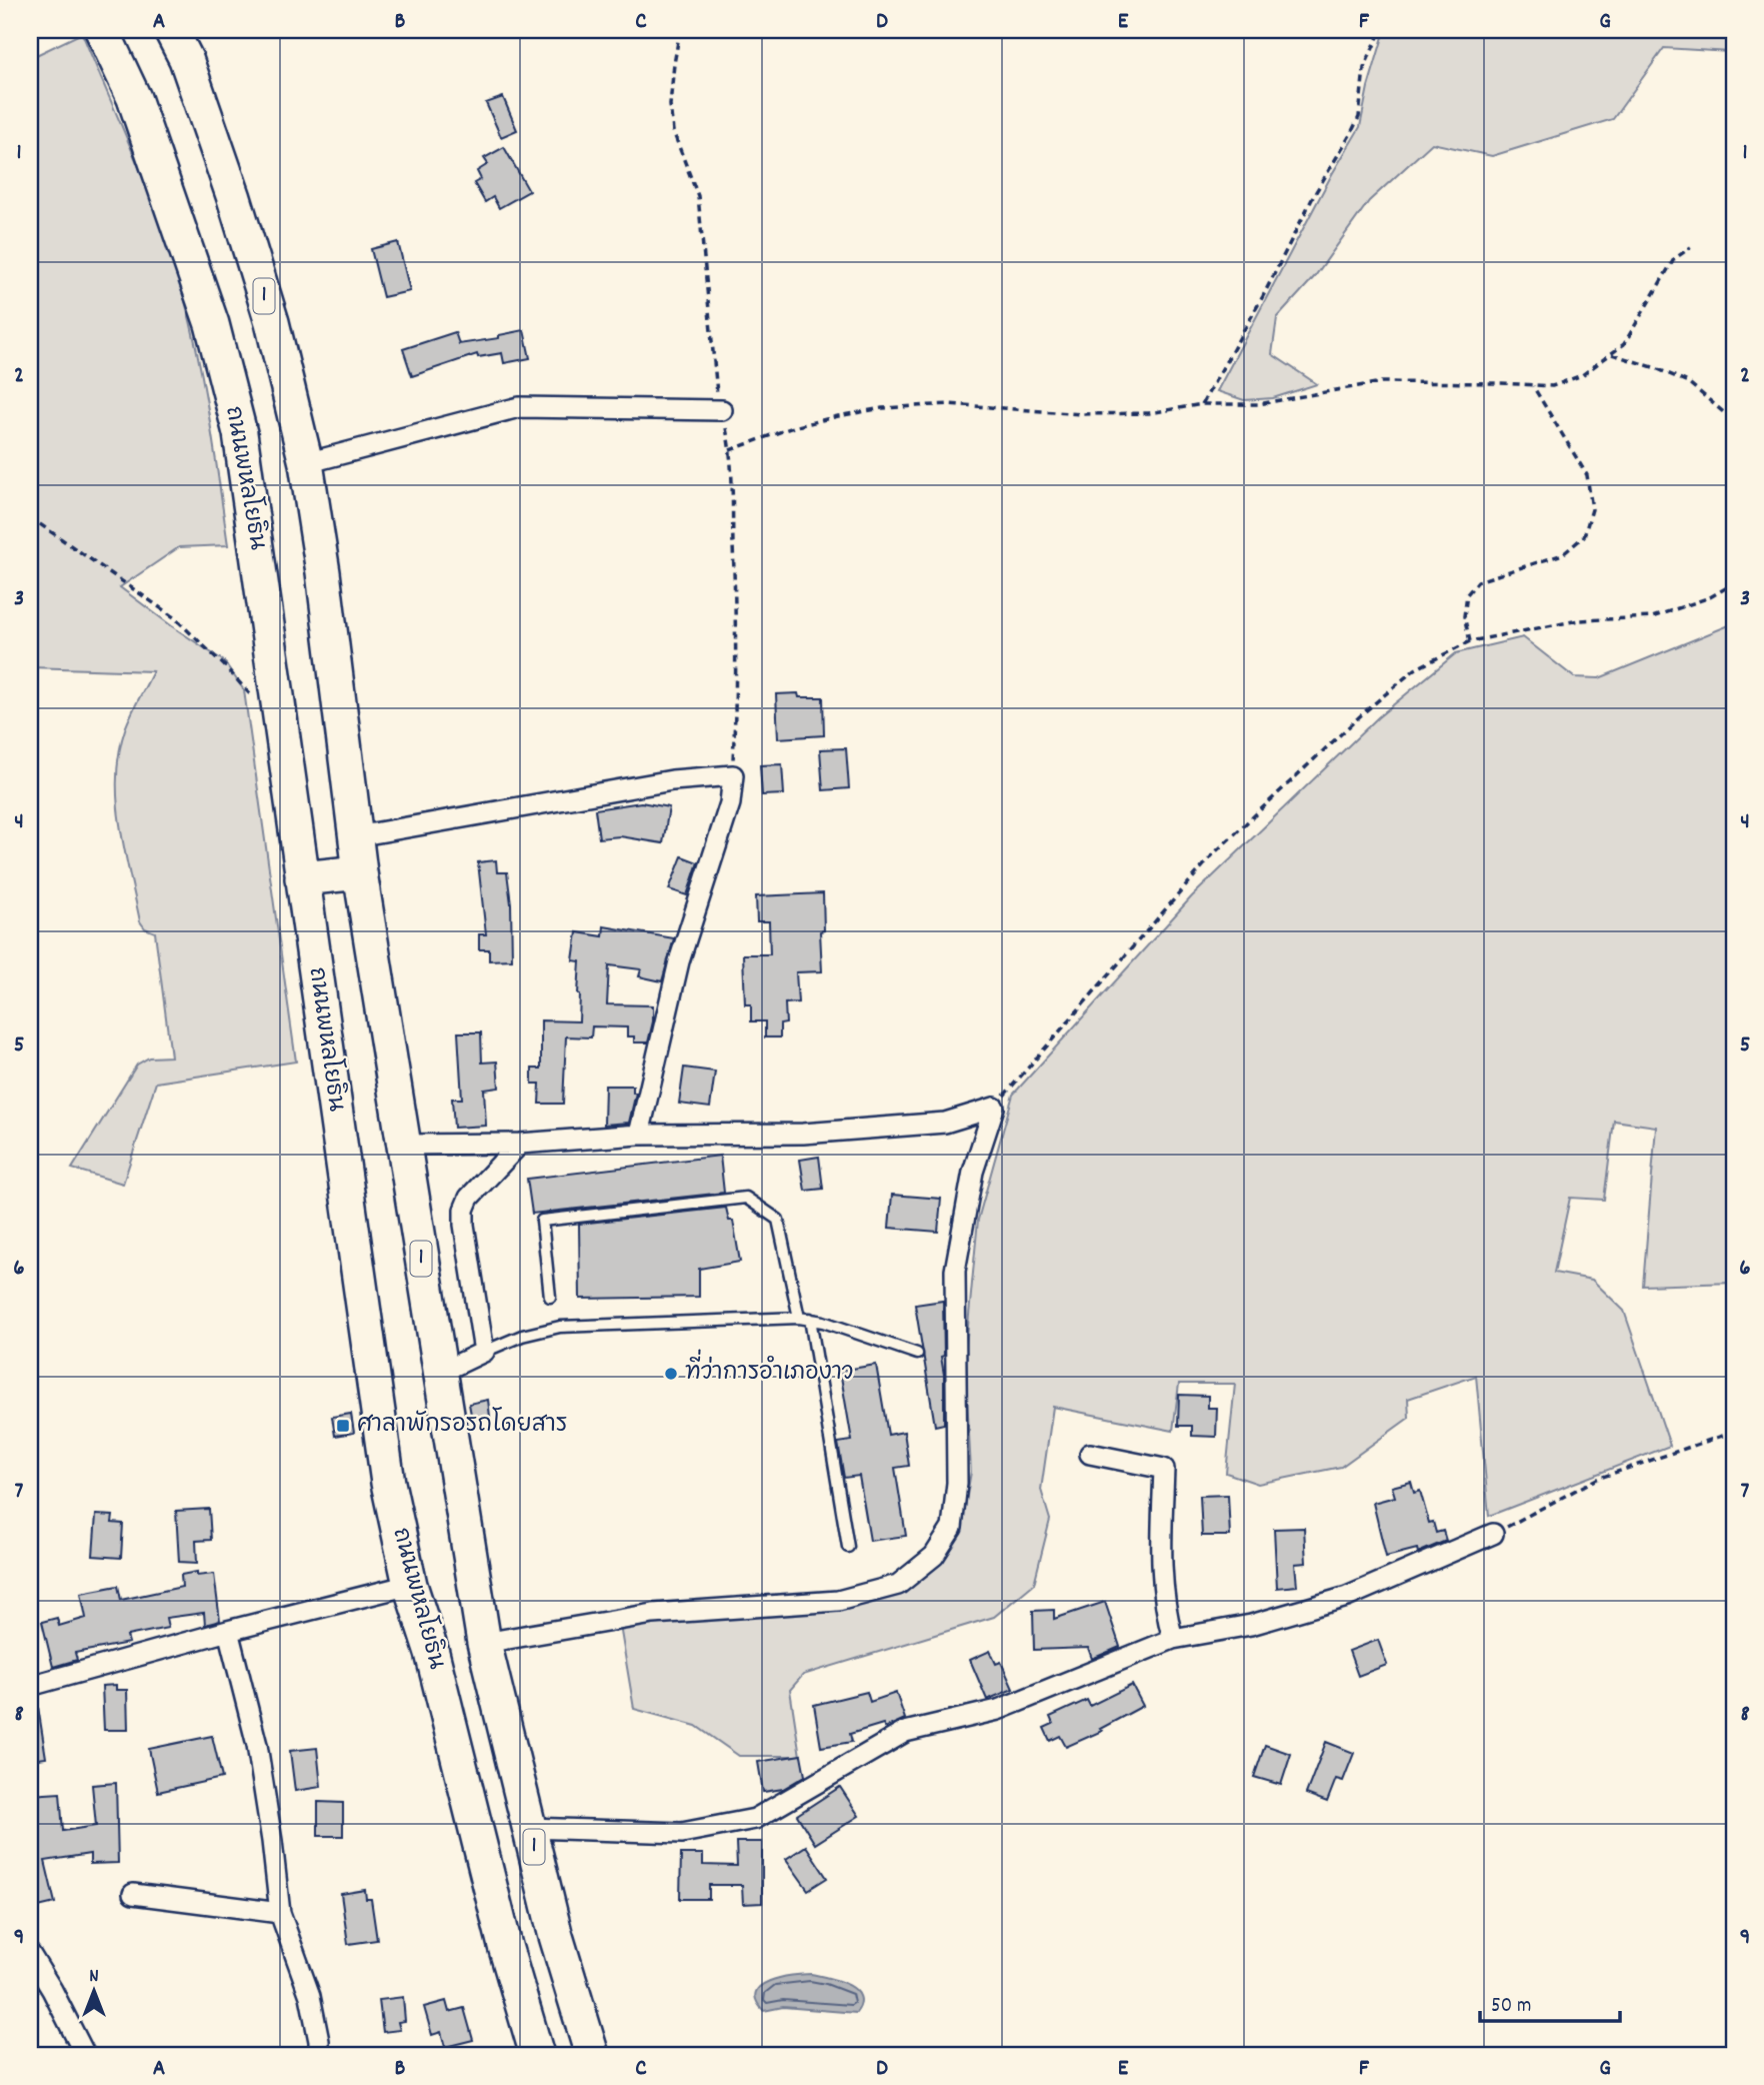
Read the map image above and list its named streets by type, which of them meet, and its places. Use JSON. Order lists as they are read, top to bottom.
{
  "streets": {
    "highway": ["1", "ถนนพหลโยธิน"]
  },
  "places": {
    "other": ["ที่ว่าการอำเภองาว"],
    "transit": ["ศาลาพักรอรถโดยสาร"]
  },
  "scale_bar": "50 m",
  "north": "top",
  "grid": {
    "columns": [
      "A",
      "B",
      "C",
      "D",
      "E",
      "F",
      "G"
    ],
    "rows": [
      "1",
      "2",
      "3",
      "4",
      "5",
      "6",
      "7",
      "8",
      "9"
    ]
  }
}
